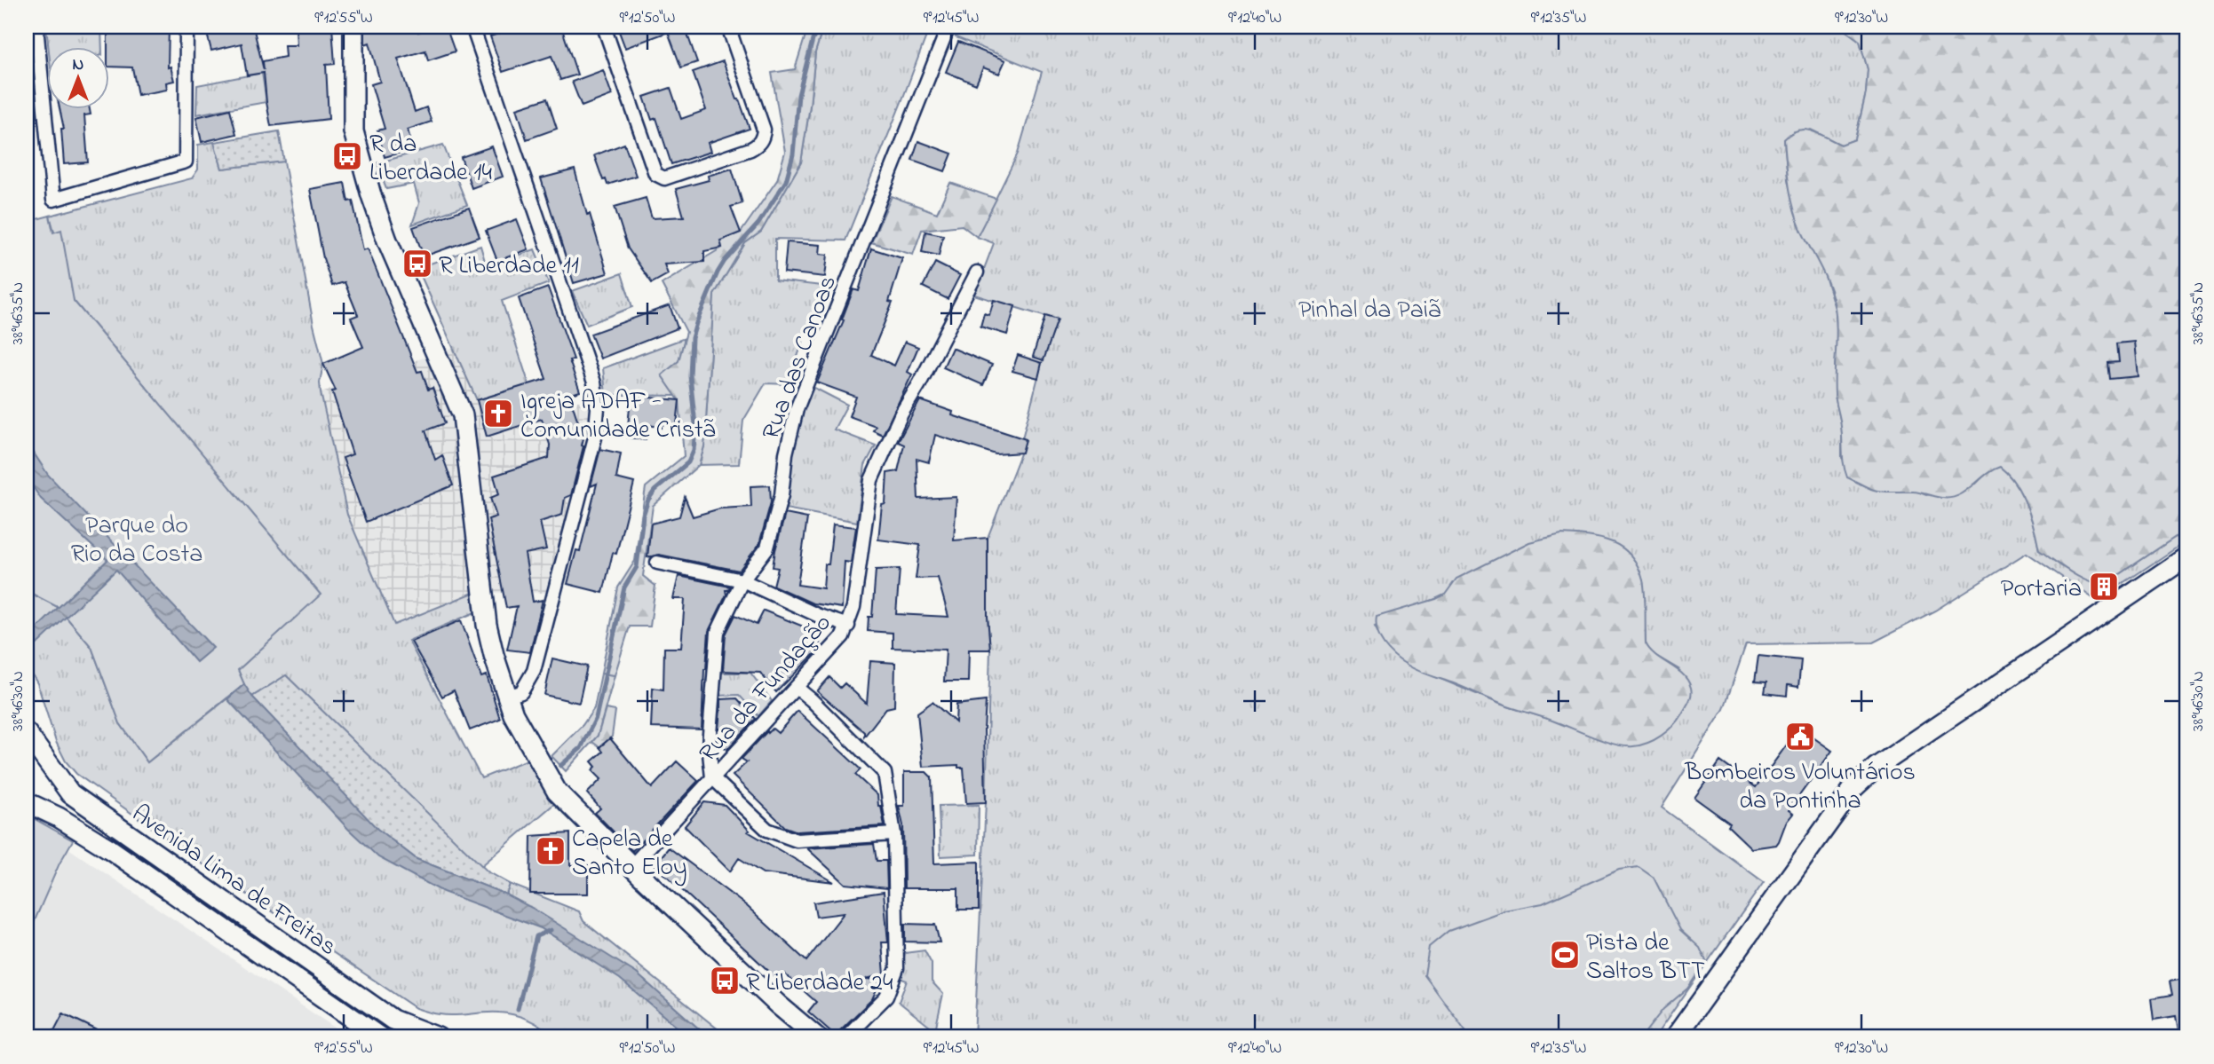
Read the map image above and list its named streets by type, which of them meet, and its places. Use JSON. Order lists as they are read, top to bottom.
{
  "streets": {
    "main road": ["Avenida Lima de Freitas"],
    "street": ["Rua das Canoas", "Rua da Fundação"]
  },
  "crossings": [
    ["Rua das Canoas", "Rua da Fundação"]
  ],
  "parks": ["Pinhal da Paiã", "Parque do Rio da Costa"],
  "places": {
    "bus stop": ["R da Liberdade 14", "R Liberdade 11", "R Liberdade 24"],
    "church": ["Igreja ADAF - Comunidade Cristã", "Capela de Santo Eloy"],
    "building": ["Portaria"],
    "public building": ["Bombeiros Voluntários da Pontinha"],
    "sports": ["Pista de Saltos BTT"]
  },
  "north": "top",
  "coordinates": [
    "9°12'55\"W",
    "9°12'50\"W",
    "9°12'45\"W",
    "9°12'40\"W",
    "9°12'35\"W",
    "9°12'30\"W",
    "38°46'35\"N",
    "38°46'30\"N"
  ]
}
